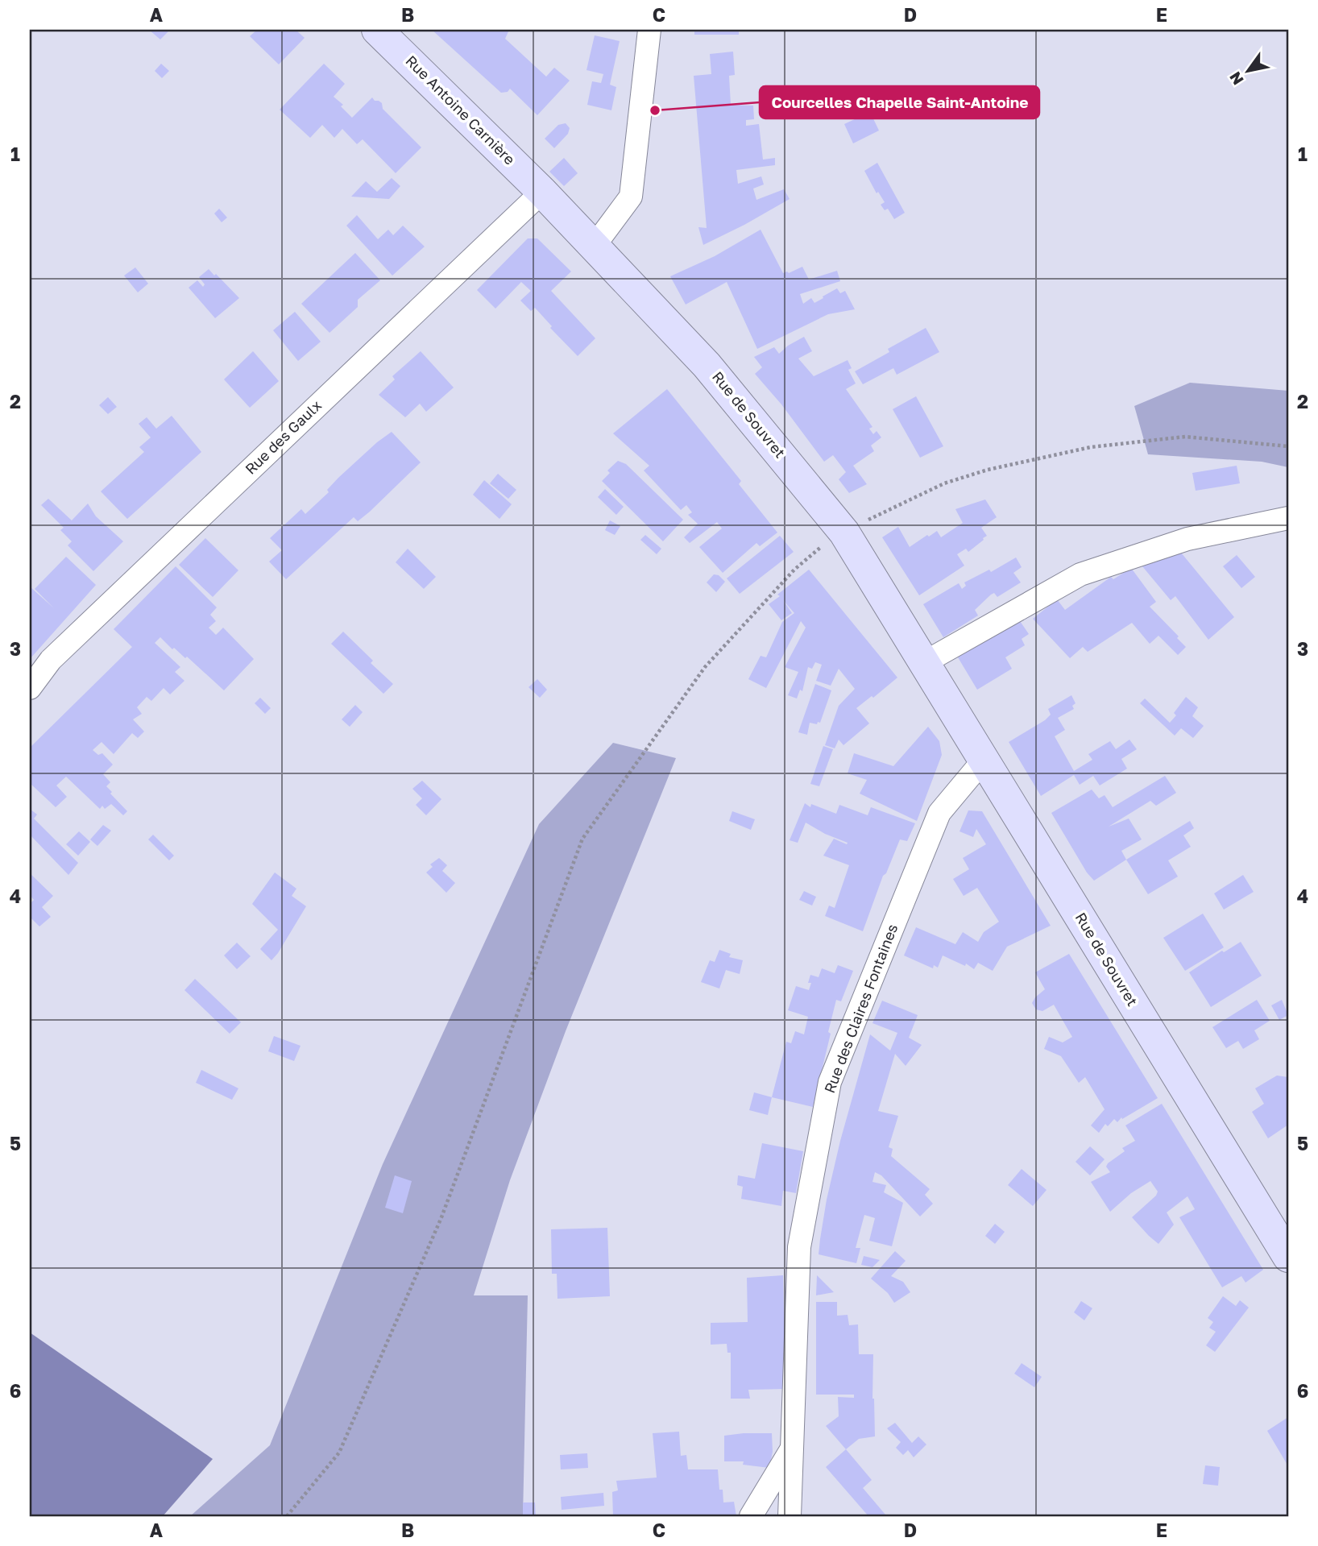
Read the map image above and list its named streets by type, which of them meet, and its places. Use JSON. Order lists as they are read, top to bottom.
{
  "streets": {
    "main road": ["Rue Antoine Carnière", "Rue de Souvret"],
    "street": ["Rue des Gaulx", "Rue des Claires Fontaines"]
  },
  "crossings": [
    ["Rue Antoine Carnière", "Rue de Souvret"],
    ["Rue Antoine Carnière", "Rue des Gaulx"],
    ["Rue de Souvret", "Rue des Gaulx"],
    ["Rue de Souvret", "Rue des Claires Fontaines"]
  ],
  "places": ["Courcelles Chapelle Saint-Antoine"],
  "north": "bottom left",
  "grid": {
    "columns": [
      "A",
      "B",
      "C",
      "D",
      "E"
    ],
    "rows": [
      "1",
      "2",
      "3",
      "4",
      "5",
      "6"
    ]
  }
}
